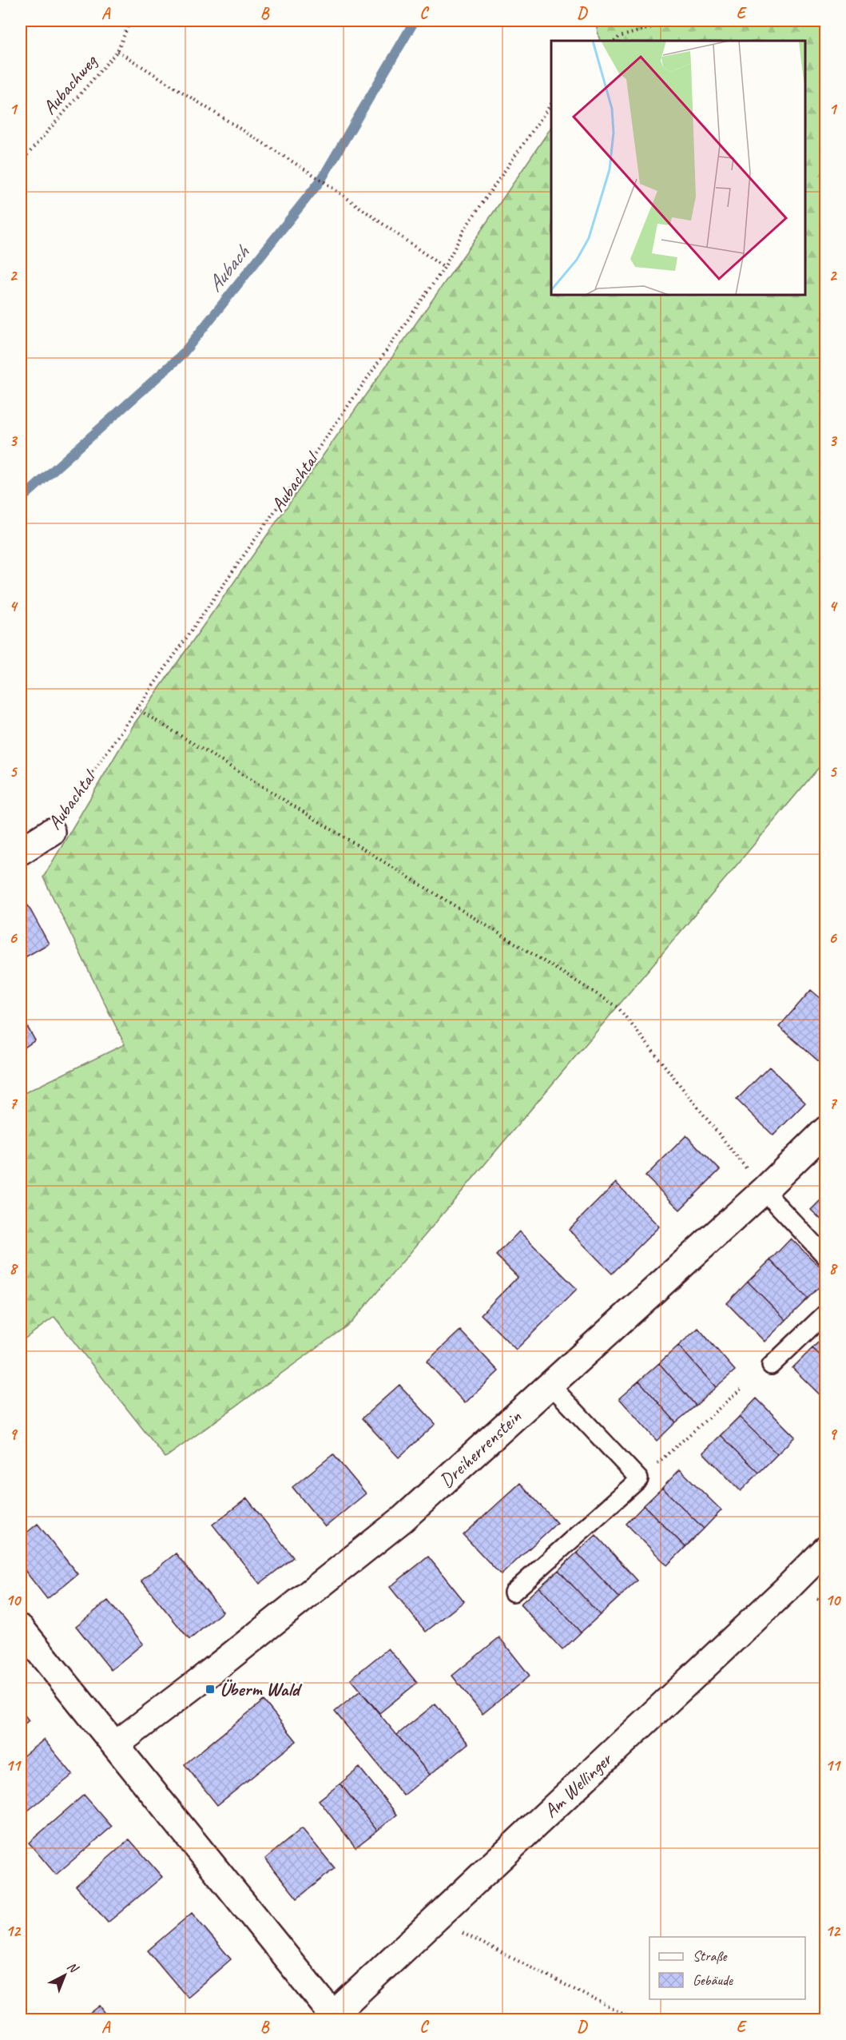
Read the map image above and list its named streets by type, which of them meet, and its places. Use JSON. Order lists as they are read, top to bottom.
{
  "streets": {
    "street": ["Aubachtal", "Dreiherrenstein", "Am Wellinger"],
    "path": ["Aubachweg"]
  },
  "water": ["Aubach"],
  "places": {
    "transit": ["Überm Wald"]
  },
  "legend": ["Straße", "Gebäude"],
  "north": "top right",
  "grid": {
    "columns": [
      "A",
      "B",
      "C",
      "D",
      "E"
    ],
    "rows": [
      "1",
      "2",
      "3",
      "4",
      "5",
      "6",
      "7",
      "8",
      "9",
      "10",
      "11",
      "12"
    ]
  }
}
